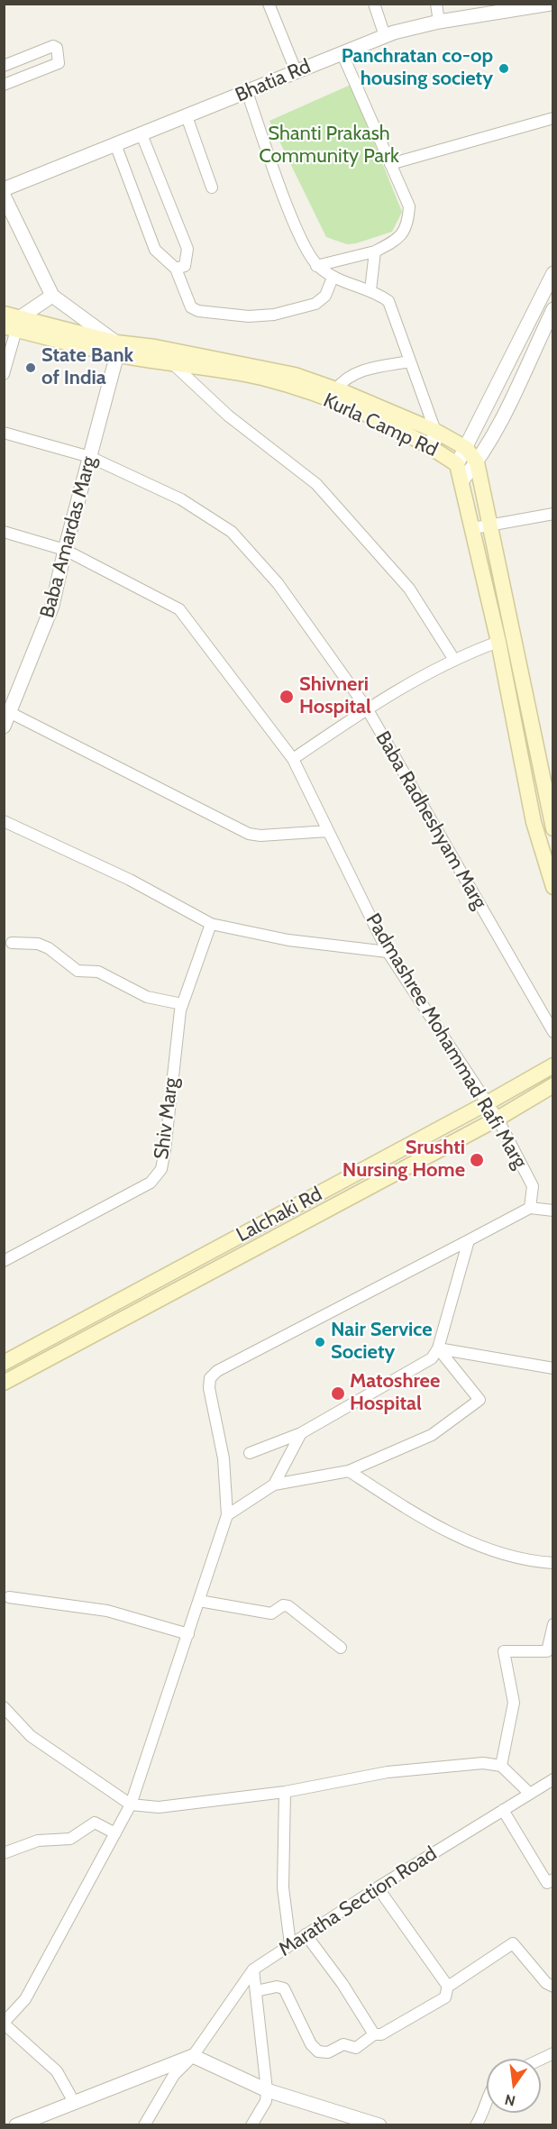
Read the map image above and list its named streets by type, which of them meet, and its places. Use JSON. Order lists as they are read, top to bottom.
{
  "streets": {
    "main road": ["Kurla Camp Rd", "Lalchaki Rd"],
    "street": [
      "Bhatia Rd",
      "Baba Amardas Marg",
      "Baba Radheshyam Marg",
      "Padmashree Mohammad Rafi Marg",
      "Shiv Marg",
      "Maratha Section Road"
    ]
  },
  "crossings": [
    ["Kurla Camp Rd", "Baba Amardas Marg"],
    ["Baba Amardas Marg", "Baba Radheshyam Marg"],
    ["Baba Amardas Marg", "Padmashree Mohammad Rafi Marg"],
    ["Padmashree Mohammad Rafi Marg", "Lalchaki Rd"]
  ],
  "parks": ["Shanti Prakash Community Park"],
  "places": [
    "Panchratan co-op housing society",
    "State Bank of India",
    "Shivneri Hospital",
    "Srushti Nursing Home",
    "Nair Service Society",
    "Matoshree Hospital"
  ],
  "north": "bottom"
}
